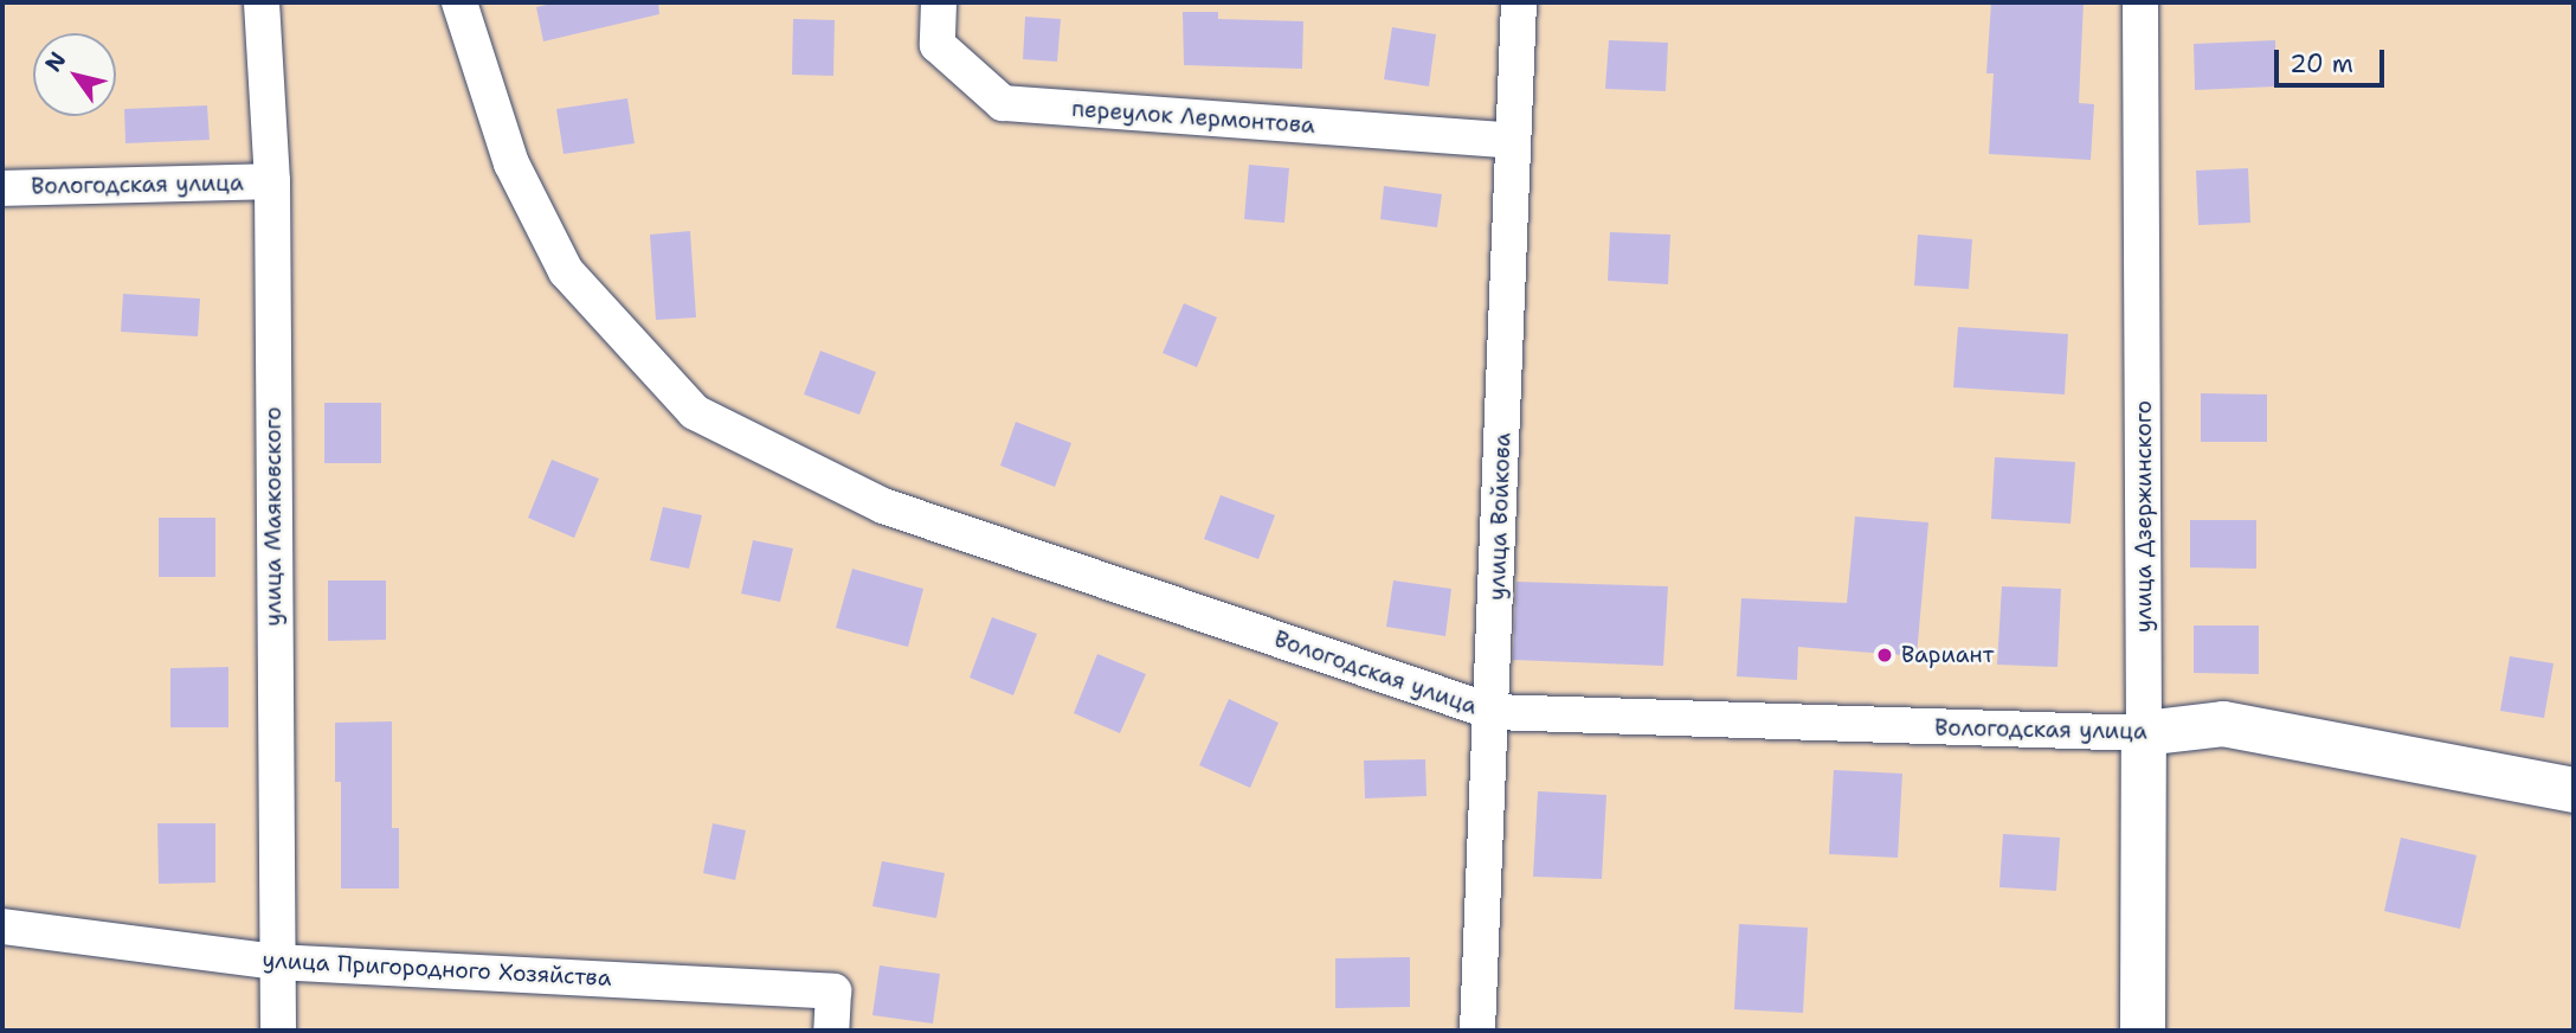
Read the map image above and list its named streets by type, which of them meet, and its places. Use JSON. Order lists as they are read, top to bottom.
{
  "streets": {
    "main road": ["Вологодская улица", "улица Дзержинского"],
    "street": [
      "переулок Лермонтова",
      "улица Маяковского",
      "улица Войкова",
      "улица Пригородного Хозяйства"
    ]
  },
  "crossings": [
    ["переулок Лермонтова", "улица Войкова"],
    ["Вологодская улица", "улица Маяковского"],
    ["Вологодская улица", "улица Войкова"],
    ["Вологодская улица", "улица Дзержинского"],
    ["улица Маяковского", "улица Пригородного Хозяйства"]
  ],
  "places": ["Вариант"],
  "scale_bar": "20 m",
  "north": "top left"
}
